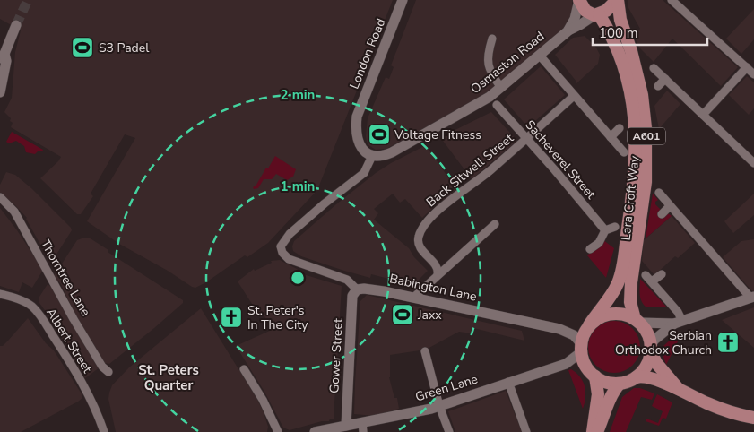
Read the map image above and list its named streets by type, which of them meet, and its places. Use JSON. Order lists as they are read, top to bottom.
{
  "streets": {
    "main road": ["A601", "Lara Croft Way"],
    "street": [
      "London Road",
      "Osmaston Road",
      "Sacheverel Street",
      "Back Sitwell Street",
      "Thorntree Lane",
      "Babington Lane",
      "Albert Street",
      "Gower Street",
      "Green Lane"
    ]
  },
  "crossings": [
    ["London Road", "Osmaston Road"],
    ["Osmaston Road", "A601"],
    ["Osmaston Road", "Lara Croft Way"],
    ["A601", "Lara Croft Way"],
    ["A601", "Babington Lane"],
    ["A601", "Green Lane"],
    ["Sacheverel Street", "Back Sitwell Street"],
    ["Lara Croft Way", "Babington Lane"],
    ["Lara Croft Way", "Green Lane"],
    ["Babington Lane", "Gower Street"],
    ["Babington Lane", "Green Lane"],
    ["Gower Street", "Green Lane"]
  ],
  "districts": ["St. Peters Quarter"],
  "places": {
    "sports": ["S3 Padel", "Voltage Fitness", "Jaxx"],
    "church": ["St. Peter's In The City", "Serbian Orthodox Church"]
  },
  "scale_bar": "100 m",
  "rings": ["2 min", "1 min"]
}
